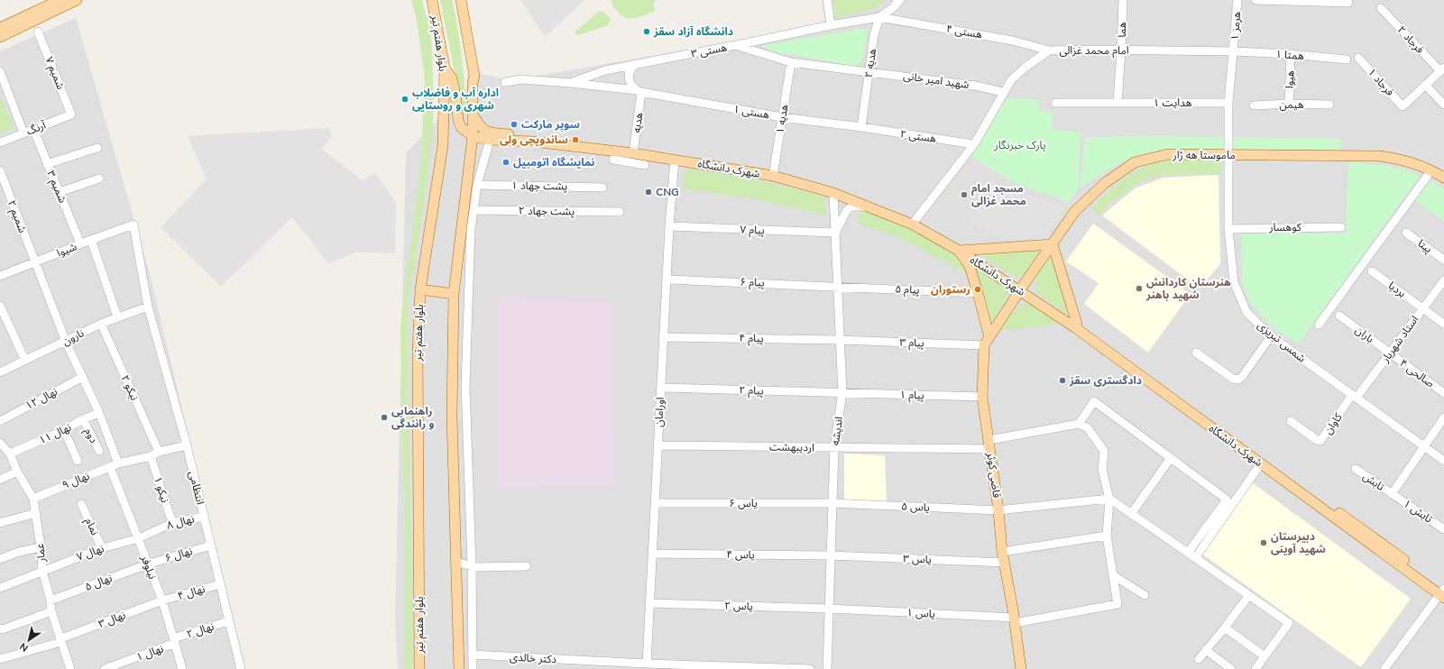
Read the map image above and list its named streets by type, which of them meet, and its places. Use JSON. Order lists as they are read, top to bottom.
{
  "streets": {
    "main road": [
      "بلوار هفتم تیر",
      "ماموستا هه ژار",
      "شهرک دانشگاه",
      "قاضی کوثر"
    ],
    "street": [
      "هرمز ۱",
      "هما",
      "هستی ۴",
      "فرجاد ۲",
      "هستی ۳",
      "امام محمد غزالی",
      "همتا ۱",
      "هدیه ۲",
      "شمیم ۷",
      "هیوا",
      "شهید امیر خانی",
      "فرجاد ۱",
      "هدایت ۱",
      "هیمن",
      "هستی ۱",
      "هدیه ۱",
      "هدیه",
      "آرنگ",
      "هستی ۲",
      "پشت جهاد ۱",
      "شمیم ۳",
      "پشت جهاد ۲",
      "شمیم ۲",
      "کوهسار",
      "پیام ۷",
      "پیتا",
      "شیوا",
      "پیام ۶",
      "پیام ۵",
      "بردیا",
      "باران",
      "نارون",
      "پیام ۴",
      "استاد شهریار",
      "شمس تبریزی",
      "پیام ۳",
      "صالحی ۴",
      "نیکو ۲",
      "پیام ۲",
      "پیام ۱",
      "نهال ۱۲",
      "اورامان",
      "کاوان",
      "اندیشه",
      "نهال ۱۱",
      "دوم",
      "اردیبهشت",
      "نهال ۹",
      "تابش",
      "انتظامی",
      "نیکو ۱",
      "یاس ۶",
      "یاس ۵",
      "تابش ۱",
      "نهال ۸",
      "نمام",
      "عمار",
      "نهال ۷",
      "نهال ۶",
      "یاس ۴",
      "یاس ۳",
      "نیلوفر",
      "نهال ۵",
      "نهال ۴",
      "یاس ۲",
      "یاس ۱",
      "نهال ۳",
      "نهال ۲",
      "نهال ۱",
      "دکتر خالدی"
    ]
  },
  "crossings": [
    ["هرمز ۱", "امام محمد غزالی"],
    ["هرمز ۱", "همتا ۱"],
    ["هرمز ۱", "شمس تبریزی"],
    ["هما", "امام محمد غزالی"],
    ["هما", "هدایت ۱"],
    ["هستی ۴", "امام محمد غزالی"],
    ["هستی ۴", "هدیه ۲"],
    ["هستی ۳", "هدیه ۲"],
    ["هستی ۳", "شهید امیر خانی"],
    ["هستی ۳", "هستی ۱"],
    ["هستی ۳", "هدیه ۱"],
    ["امام محمد غزالی", "همتا ۱"],
    ["امام محمد غزالی", "شهید امیر خانی"],
    ["امام محمد غزالی", "هستی ۲"],
    ["امام محمد غزالی", "شهرک دانشگاه"],
    ["امام محمد غزالی", "شمس تبریزی"],
    ["همتا ۱", "هیوا"],
    ["همتا ۱", "شمس تبریزی"],
    ["هدیه ۲", "شهید امیر خانی"],
    ["هدیه ۲", "هستی ۱"],
    ["هدیه ۲", "هستی ۲"],
    ["شمیم ۷", "آرنگ"],
    ["هیوا", "هیمن"],
    ["هدایت ۱", "شمس تبریزی"],
    ["هستی ۱", "هدیه ۱"],
    ["هستی ۱", "هدیه"],
    ["هستی ۱", "هستی ۲"],
    ["هدیه ۱", "شهرک دانشگاه"],
    ["هدیه", "شهرک دانشگاه"],
    ["آرنگ", "شمیم ۳"],
    ["ماموستا هه ژار", "شهرک دانشگاه"],
    ["ماموستا هه ژار", "شمس تبریزی"],
    ["شهرک دانشگاه", "اورامان"],
    ["شهرک دانشگاه", "اندیشه"],
    ["شمیم ۳", "شیوا"],
    ["شمیم ۲", "شیوا"],
    ["شمیم ۲", "نارون"],
    ["کوهسار", "شمس تبریزی"],
    ["پیام ۷", "اورامان"],
    ["پیام ۷", "اندیشه"],
    ["شیوا", "انتظامی"],
    ["پیام ۶", "پیام ۵"],
    ["پیام ۶", "اورامان"],
    ["پیام ۶", "اندیشه"],
    ["پیام ۵", "اندیشه"],
    ["بردیا", "استاد شهریار"],
    ["باران", "استاد شهریار"],
    ["باران", "صالحی ۴"],
    ["نارون", "نیکو ۲"],
    ["نارون", "انتظامی"],
    ["پیام ۴", "پیام ۳"],
    ["پیام ۴", "اورامان"],
    ["پیام ۴", "اندیشه"],
    ["استاد شهریار", "شمس تبریزی"],
    ["استاد شهریار", "صالحی ۴"],
    ["استاد شهریار", "کاوان"],
    ["شمس تبریزی", "کاوان"],
    ["پیام ۳", "اندیشه"],
    ["پیام ۳", "قاضی کوثر"],
    ["نیکو ۲", "نهال ۹"],
    ["پیام ۲", "پیام ۱"],
    ["پیام ۲", "اورامان"],
    ["پیام ۲", "اندیشه"],
    ["پیام ۱", "اندیشه"],
    ["پیام ۱", "قاضی کوثر"],
    ["اورامان", "اردیبهشت"],
    ["اورامان", "یاس ۶"],
    ["اورامان", "یاس ۴"],
    ["اورامان", "یاس ۲"],
    ["اورامان", "دکتر خالدی"],
    ["اندیشه", "اردیبهشت"],
    ["اندیشه", "یاس ۶"],
    ["اندیشه", "یاس ۵"],
    ["اندیشه", "یاس ۴"],
    ["اندیشه", "یاس ۳"],
    ["اندیشه", "یاس ۲"],
    ["اندیشه", "یاس ۱"],
    ["نهال ۱۱", "دوم"],
    ["نهال ۱۱", "عمار"],
    ["اردیبهشت", "قاضی کوثر"],
    ["قاضی کوثر", "یاس ۵"],
    ["قاضی کوثر", "یاس ۳"],
    ["قاضی کوثر", "یاس ۱"],
    ["نهال ۹", "انتظامی"],
    ["نهال ۹", "نیکو ۱"],
    ["نهال ۹", "عمار"],
    ["نهال ۹", "نیلوفر"],
    ["تابش", "تابش ۱"],
    ["انتظامی", "نهال ۸"],
    ["انتظامی", "نهال ۶"],
    ["انتظامی", "نهال ۴"],
    ["انتظامی", "نهال ۲"],
    ["نیکو ۱", "نهال ۸"],
    ["یاس ۶", "یاس ۵"],
    ["نهال ۸", "نهال ۷"],
    ["نهال ۸", "نیلوفر"],
    ["نمام", "نهال ۷"],
    ["عمار", "نهال ۷"],
    ["عمار", "نهال ۵"],
    ["عمار", "نهال ۳"],
    ["نهال ۷", "نیلوفر"],
    ["نهال ۶", "نیلوفر"],
    ["نهال ۶", "نهال ۵"],
    ["یاس ۴", "یاس ۳"],
    ["نیلوفر", "نهال ۵"],
    ["نیلوفر", "نهال ۴"],
    ["نیلوفر", "نهال ۳"],
    ["نیلوفر", "نهال ۲"],
    ["نیلوفر", "نهال ۱"],
    ["نهال ۴", "نهال ۳"],
    ["یاس ۲", "یاس ۱"],
    ["نهال ۲", "نهال ۱"]
  ],
  "parks": ["پارک خبرنگار"],
  "places": [
    "دانشگاه آزاد سقز",
    "اداره آب و فاضلاب شهری و روستایی",
    "سوپر مارکت",
    "ساندویچی ولی",
    "نمایشگاه اتومبیل",
    "CNG",
    "مسجد امام محمد غزالی",
    "هنرستان کاردانش شهید باهنر",
    "رستوران",
    "دادگستری سقز",
    "راهنمایی و رانندگی",
    "دبیرستان شهید آوینی"
  ],
  "north": "bottom left"
}
